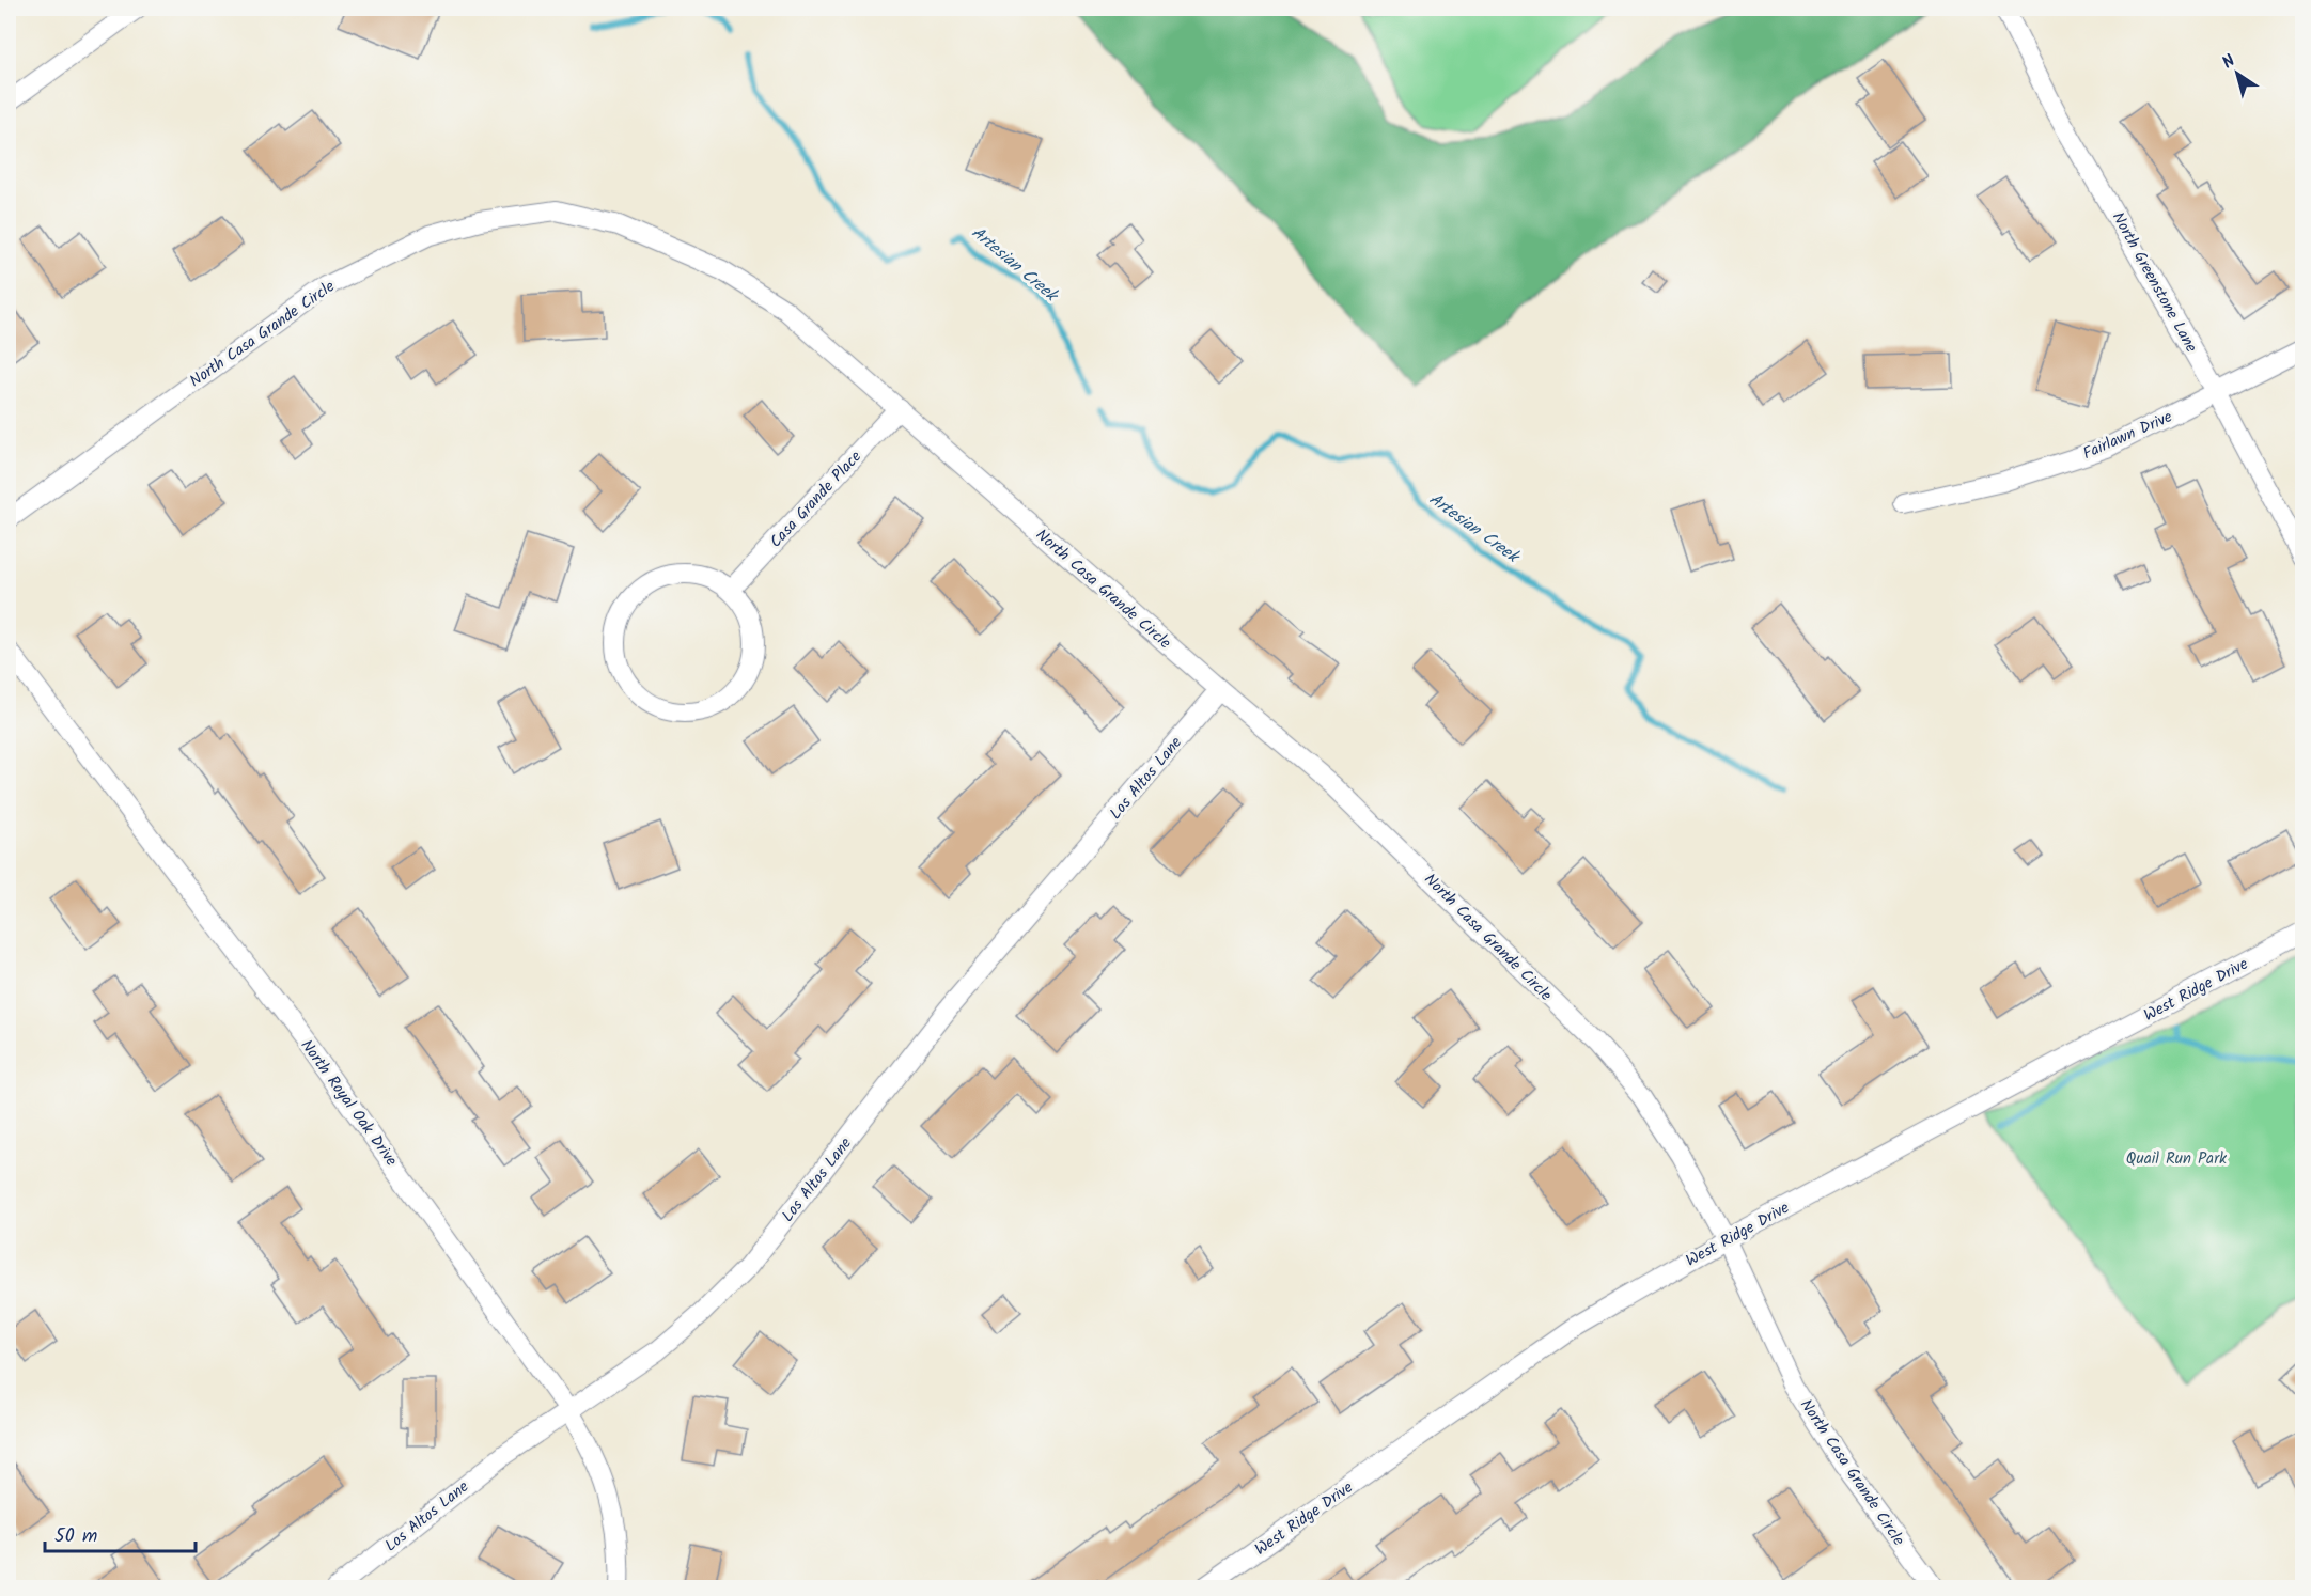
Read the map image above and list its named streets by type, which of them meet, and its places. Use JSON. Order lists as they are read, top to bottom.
{
  "streets": {
    "street": [
      "North Greenstone Lane",
      "North Casa Grande Circle",
      "Fairlawn Drive",
      "Casa Grande Place",
      "Los Altos Lane",
      "West Ridge Drive",
      "North Royal Oak Drive"
    ]
  },
  "crossings": [
    ["North Greenstone Lane", "Fairlawn Drive"],
    ["North Casa Grande Circle", "Casa Grande Place"],
    ["North Casa Grande Circle", "Los Altos Lane"],
    ["North Casa Grande Circle", "West Ridge Drive"],
    ["Los Altos Lane", "North Royal Oak Drive"]
  ],
  "water": ["Artesian Creek"],
  "parks": ["Quail Run Park"],
  "scale_bar": "50 m",
  "north": "top left"
}
